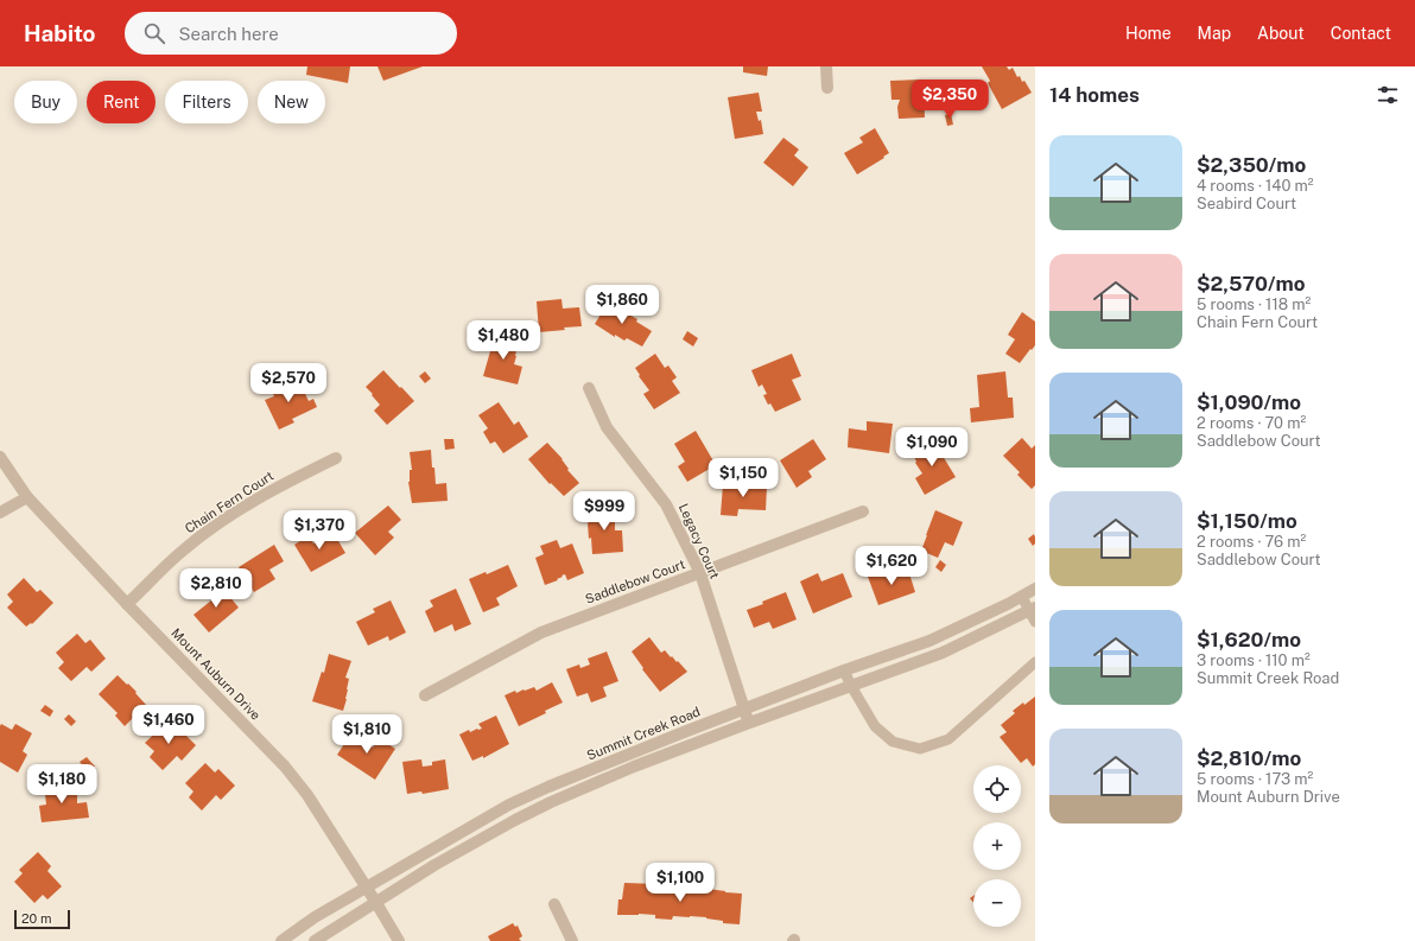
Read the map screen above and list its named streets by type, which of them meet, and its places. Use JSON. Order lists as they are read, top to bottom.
{
  "streets": {
    "street": [
      "Chain Fern Court",
      "Legacy Court",
      "Saddlebow Court",
      "Mount Auburn Drive",
      "Summit Creek Road"
    ]
  },
  "crossings": [
    ["Chain Fern Court", "Mount Auburn Drive"],
    ["Legacy Court", "Saddlebow Court"],
    ["Legacy Court", "Summit Creek Road"],
    ["Mount Auburn Drive", "Summit Creek Road"]
  ],
  "scale_bar": "20 m",
  "page": {
    "header": "Habito",
    "search": "Search here",
    "nav": [
      "Home",
      "Map",
      "About",
      "Contact"
    ],
    "heading": "14 homes",
    "price": [
      "$2,350",
      "$1,860",
      "$1,480",
      "$2,570",
      "$1,090",
      "$1,150",
      "$999",
      "$1,370",
      "$1,620",
      "$2,810",
      "$1,460",
      "$1,810",
      "$1,180",
      "$1,100"
    ],
    "chip": [
      "Buy",
      "Rent",
      "Filters",
      "New"
    ],
    "list": [
      {
        "name": "$2,350/mo",
        "note": "4 rooms · 140 m² · Seabird Court"
      },
      {
        "name": "$2,570/mo",
        "note": "5 rooms · 118 m² · Chain Fern Court"
      },
      {
        "name": "$1,090/mo",
        "note": "2 rooms · 70 m² · Saddlebow Court"
      },
      {
        "name": "$1,150/mo",
        "note": "2 rooms · 76 m² · Saddlebow Court"
      },
      {
        "name": "$1,620/mo",
        "note": "3 rooms · 110 m² · Summit Creek Road"
      },
      {
        "name": "$2,810/mo",
        "note": "5 rooms · 173 m² · Mount Auburn Drive"
      }
    ],
    "map_buttons": ["+", "−"],
    "scale": "20 m"
  }
}
